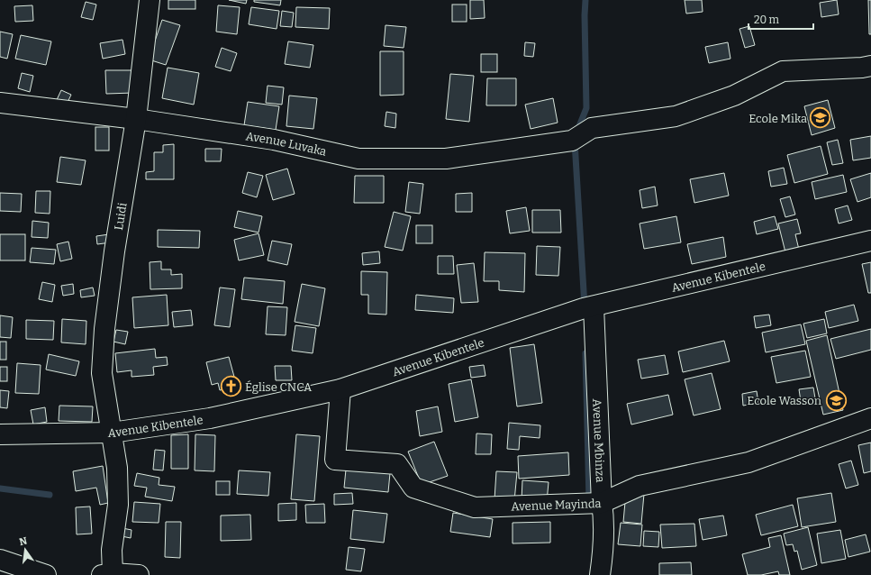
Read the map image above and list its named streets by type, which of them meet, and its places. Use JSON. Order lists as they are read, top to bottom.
{
  "streets": {
    "street": [
      "Avenue Luvaka",
      "Luidi",
      "Avenue Kibentele",
      "Avenue Mbinza",
      "Avenue Mayinda"
    ]
  },
  "crossings": [
    ["Avenue Luvaka", "Luidi"],
    ["Luidi", "Avenue Kibentele"],
    ["Avenue Kibentele", "Avenue Mbinza"],
    ["Avenue Kibentele", "Avenue Mayinda"],
    ["Avenue Mbinza", "Avenue Mayinda"]
  ],
  "places": {
    "school or university": ["Ecole Mika", "Ecole Wasson"],
    "church": ["Église CNCA"]
  },
  "scale_bar": "20 m",
  "north": "top"
}
